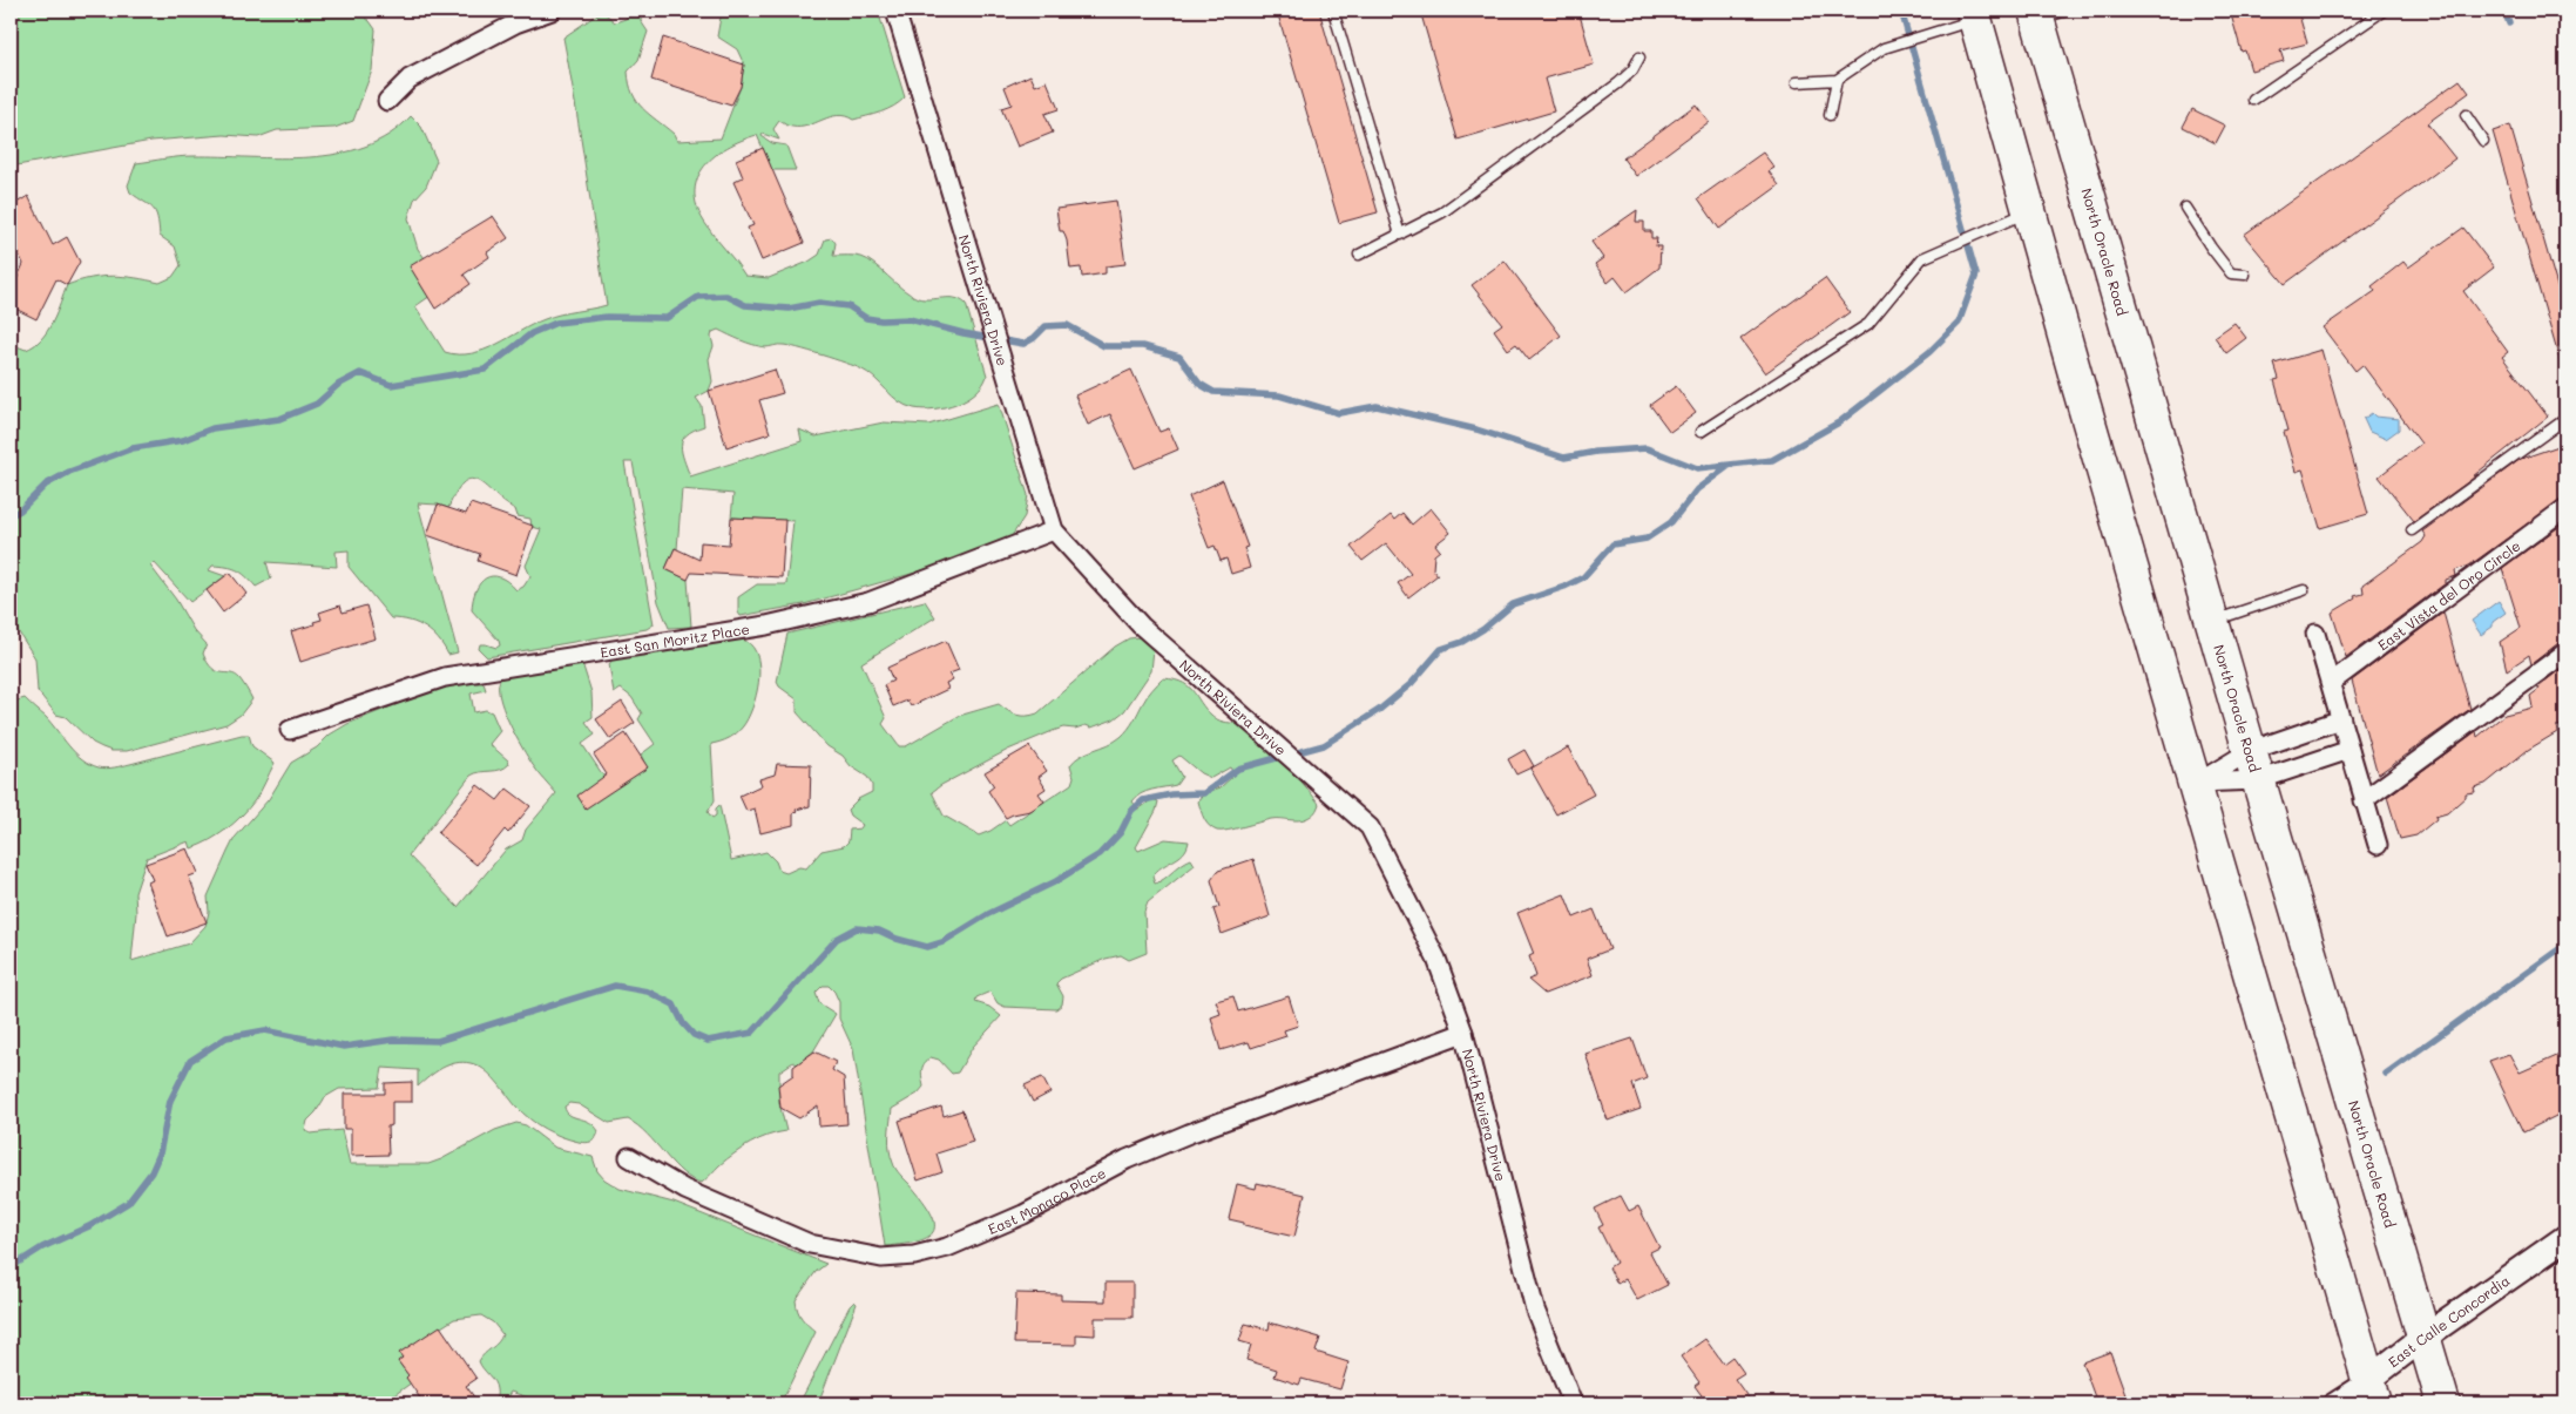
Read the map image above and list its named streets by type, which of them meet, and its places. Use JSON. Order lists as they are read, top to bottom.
{
  "streets": {
    "highway": ["North Oracle Road"],
    "street": [
      "North Riviera Drive",
      "East Vista del Oro Circle",
      "East San Moritz Place",
      "East Monaco Place",
      "East Calle Concordia"
    ]
  },
  "crossings": [
    ["North Oracle Road", "East Calle Concordia"],
    ["North Riviera Drive", "East San Moritz Place"],
    ["North Riviera Drive", "East Monaco Place"]
  ]
}
